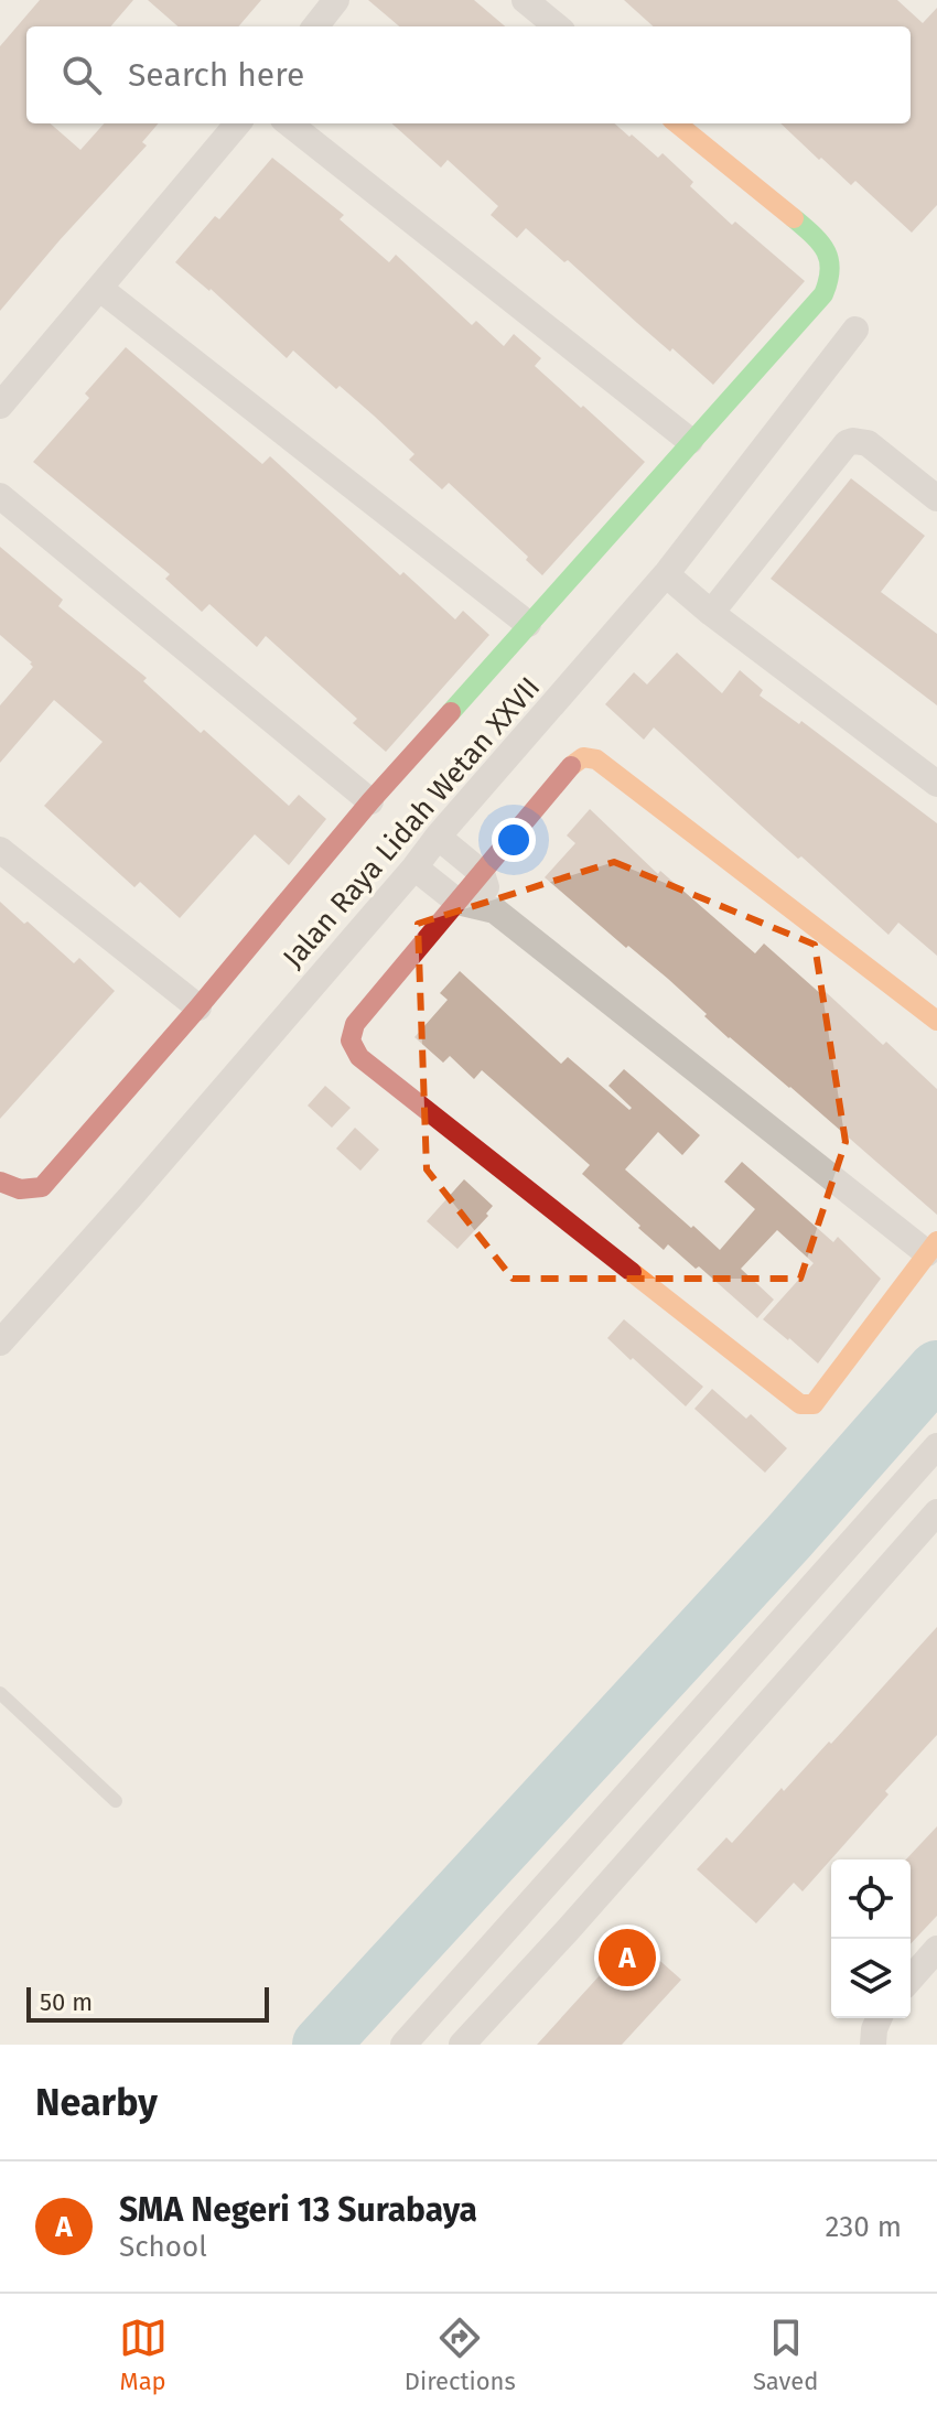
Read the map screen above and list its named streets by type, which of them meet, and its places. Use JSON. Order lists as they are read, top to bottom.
{
  "streets": {
    "street": ["Jalan Raya Lidah Wetan XXVII"]
  },
  "scale_bar": "50 m",
  "page": {
    "search": "Search here",
    "pins": "A",
    "scale": "50 m",
    "heading": "Nearby",
    "list": [
      {
        "mark": "A",
        "name": "SMA Negeri 13 Surabaya",
        "note": "School",
        "value": "230 m"
      }
    ],
    "nav": ["Map", "Directions", "Saved"]
  }
}
